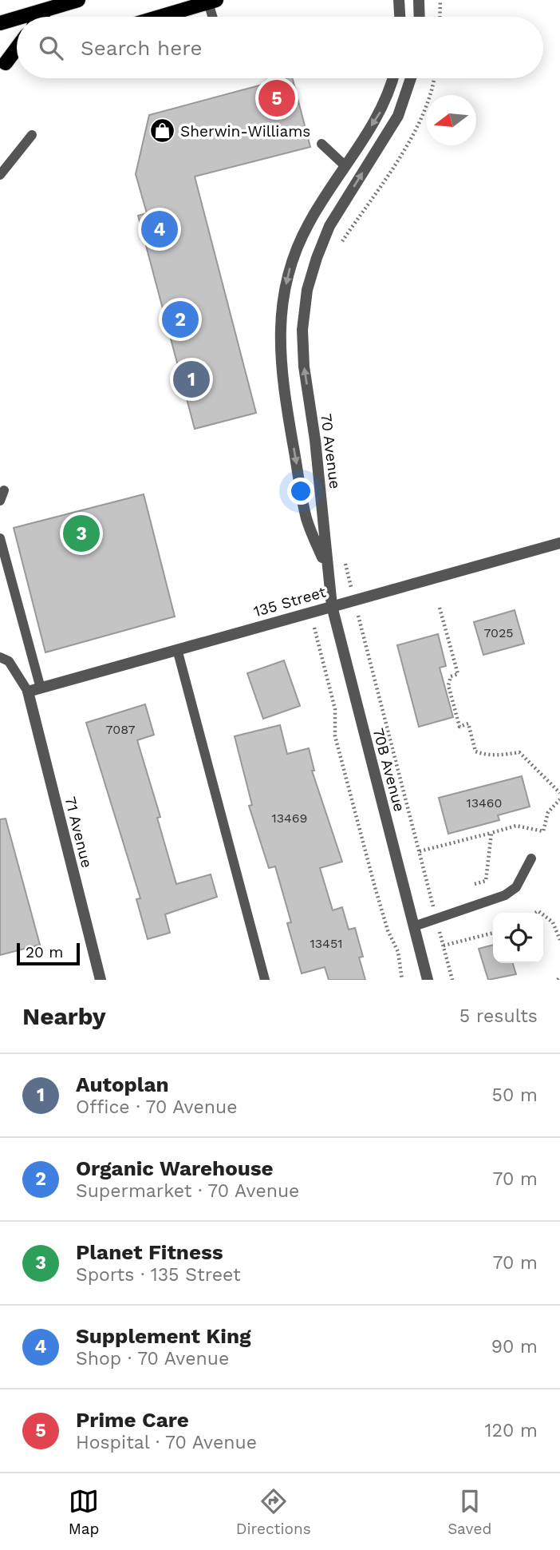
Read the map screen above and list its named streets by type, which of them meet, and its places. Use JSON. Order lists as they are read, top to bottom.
{
  "streets": {
    "street": [
      "70 Avenue",
      "135 Street",
      "70B Avenue",
      "71 Avenue"
    ]
  },
  "crossings": [
    ["70 Avenue", "70B Avenue"],
    ["135 Street", "70B Avenue"],
    ["135 Street", "71 Avenue"]
  ],
  "places": {
    "shop": ["Sherwin-Williams"]
  },
  "house_numbers": [
    "7025",
    "7087",
    "13460",
    "13469",
    "13451"
  ],
  "scale_bar": "20 m",
  "north": "left",
  "page": {
    "search": "Search here",
    "pins": [
      "5",
      "4",
      "2",
      "1",
      "3"
    ],
    "scale": "20 m",
    "heading": ["Nearby", "5 results"],
    "list": [
      {
        "mark": "1",
        "name": "Autoplan",
        "note": "Office · 70 Avenue",
        "value": "50 m"
      },
      {
        "mark": "2",
        "name": "Organic Warehouse",
        "note": "Supermarket · 70 Avenue",
        "value": "70 m"
      },
      {
        "mark": "3",
        "name": "Planet Fitness",
        "note": "Sports · 135 Street",
        "value": "70 m"
      },
      {
        "mark": "4",
        "name": "Supplement King",
        "note": "Shop · 70 Avenue",
        "value": "90 m"
      },
      {
        "mark": "5",
        "name": "Prime Care",
        "note": "Hospital · 70 Avenue",
        "value": "120 m"
      }
    ],
    "nav": ["Map", "Directions", "Saved"]
  }
}
